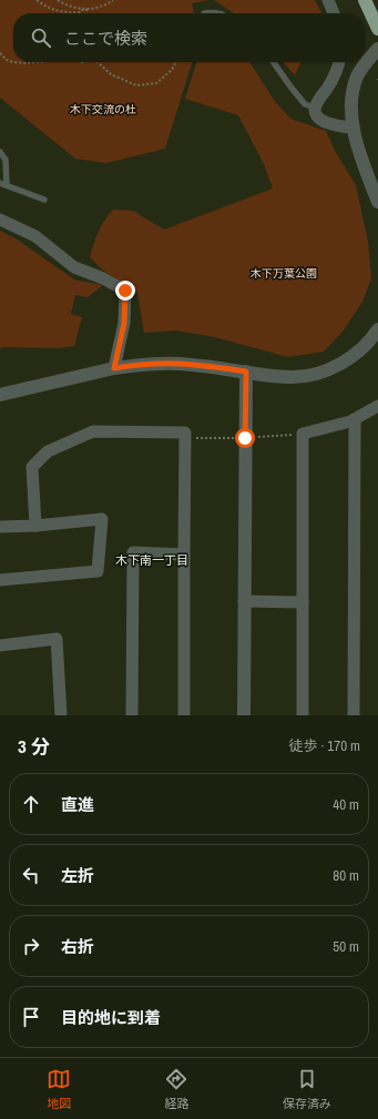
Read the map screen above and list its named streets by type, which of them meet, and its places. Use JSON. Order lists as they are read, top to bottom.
{
  "districts": ["木下南一丁目"],
  "parks": ["木下交流の杜", "木下万葉公園"],
  "page": {
    "search": "ここで検索",
    "heading": ["3 分", "徒歩 · 170 m"],
    "list": [
      ["直進", "40 m"],
      ["左折", "80 m"],
      ["右折", "50 m"],
      "目的地に到着"
    ],
    "nav": ["地図", "経路", "保存済み"]
  }
}
